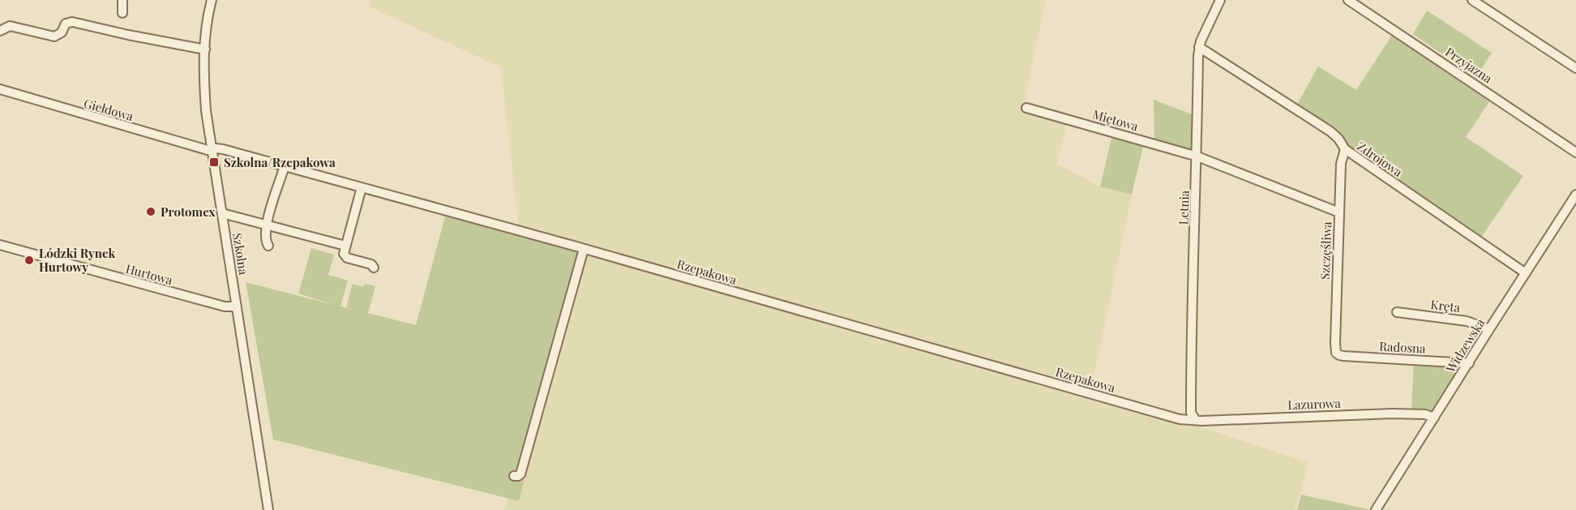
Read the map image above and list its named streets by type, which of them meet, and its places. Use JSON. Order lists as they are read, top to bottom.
{
  "streets": {
    "street": [
      "Przyjazna",
      "Giełdowa",
      "Miętowa",
      "Zdrojowa",
      "Letnia",
      "Szczęśliwa",
      "Szkolna",
      "Rzepakowa",
      "Hurtowa",
      "Kręta",
      "Widzewska",
      "Radosna",
      "Lazurowa"
    ]
  },
  "crossings": [
    ["Giełdowa", "Szkolna"],
    ["Giełdowa", "Rzepakowa"],
    ["Miętowa", "Letnia"],
    ["Miętowa", "Szczęśliwa"],
    ["Zdrojowa", "Letnia"],
    ["Zdrojowa", "Szczęśliwa"],
    ["Zdrojowa", "Widzewska"],
    ["Letnia", "Rzepakowa"],
    ["Letnia", "Lazurowa"],
    ["Szczęśliwa", "Radosna"],
    ["Szkolna", "Rzepakowa"],
    ["Szkolna", "Hurtowa"],
    ["Rzepakowa", "Lazurowa"],
    ["Kręta", "Widzewska"],
    ["Widzewska", "Radosna"],
    ["Widzewska", "Lazurowa"]
  ],
  "places": {
    "transit": ["Szkolna/Rzepakowa"],
    "other": ["Protomex", "Łódzki Rynek Hurtowy"]
  }
}
